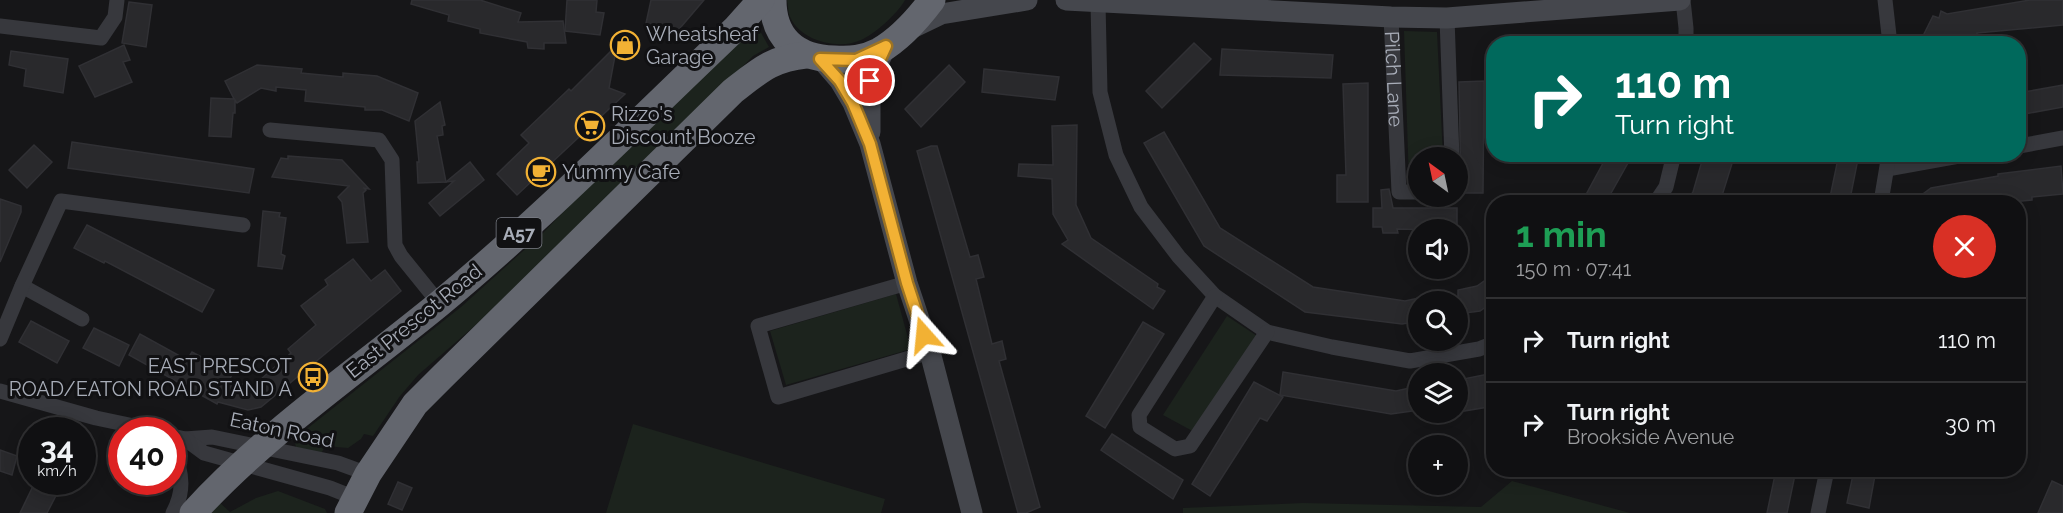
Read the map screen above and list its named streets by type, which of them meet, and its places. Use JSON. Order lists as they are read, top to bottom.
{
  "streets": {
    "highway": ["A57", "East Prescot Road"],
    "street": ["Pilch Lane", "Eaton Road"]
  },
  "crossings": [
    ["A57", "Eaton Road"],
    ["East Prescot Road", "Eaton Road"]
  ],
  "places": {
    "shop": ["Wheatsheaf Garage"],
    "supermarket": ["Rizzo's Discount Booze"],
    "cafe": ["Yummy Cafe"],
    "bus stop": ["EAST PRESCOT ROAD/EATON ROAD STAND A"]
  },
  "north": "top left",
  "page": {
    "turn": ["110 m", "Turn right"],
    "map_buttons": "+",
    "heading": ["1 min", "150 m · 07:41"],
    "list": [
      {
        "name": "Turn right",
        "value": "110 m"
      },
      {
        "name": "Turn right",
        "note": "Brookside Avenue",
        "value": "30 m"
      }
    ],
    "speed": "34 km/h",
    "limit": "40"
  }
}
